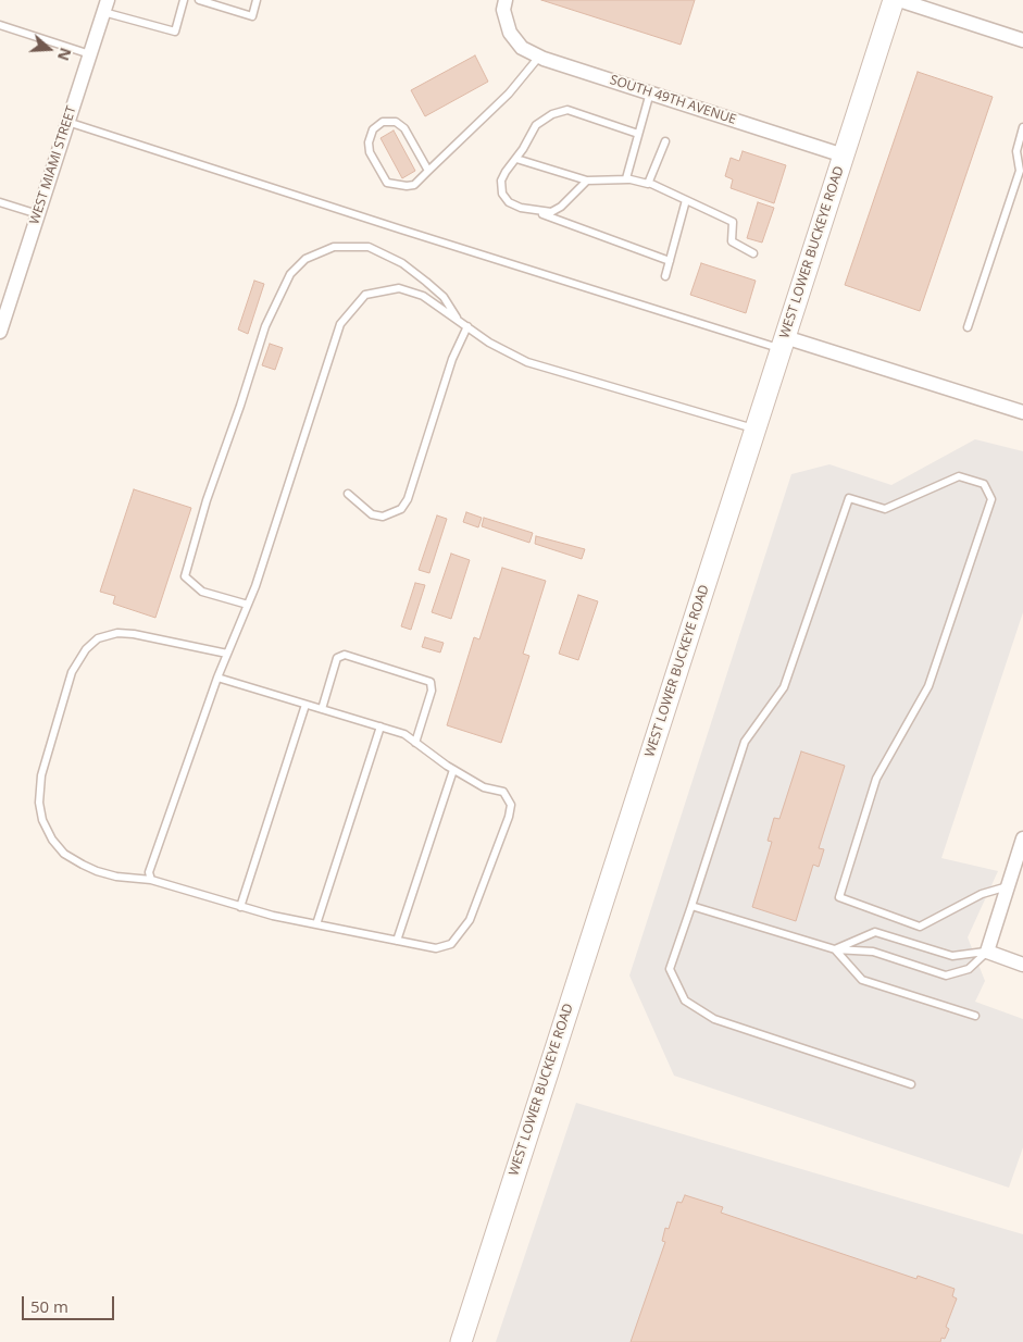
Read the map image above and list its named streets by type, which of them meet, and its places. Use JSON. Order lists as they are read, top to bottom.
{
  "streets": {
    "main road": ["WEST LOWER BUCKEYE ROAD"],
    "street": ["SOUTH 49TH AVENUE", "WEST MIAMI STREET"]
  },
  "crossings": [
    ["SOUTH 49TH AVENUE", "WEST LOWER BUCKEYE ROAD"]
  ],
  "scale_bar": "50 m",
  "north": "right"
}
